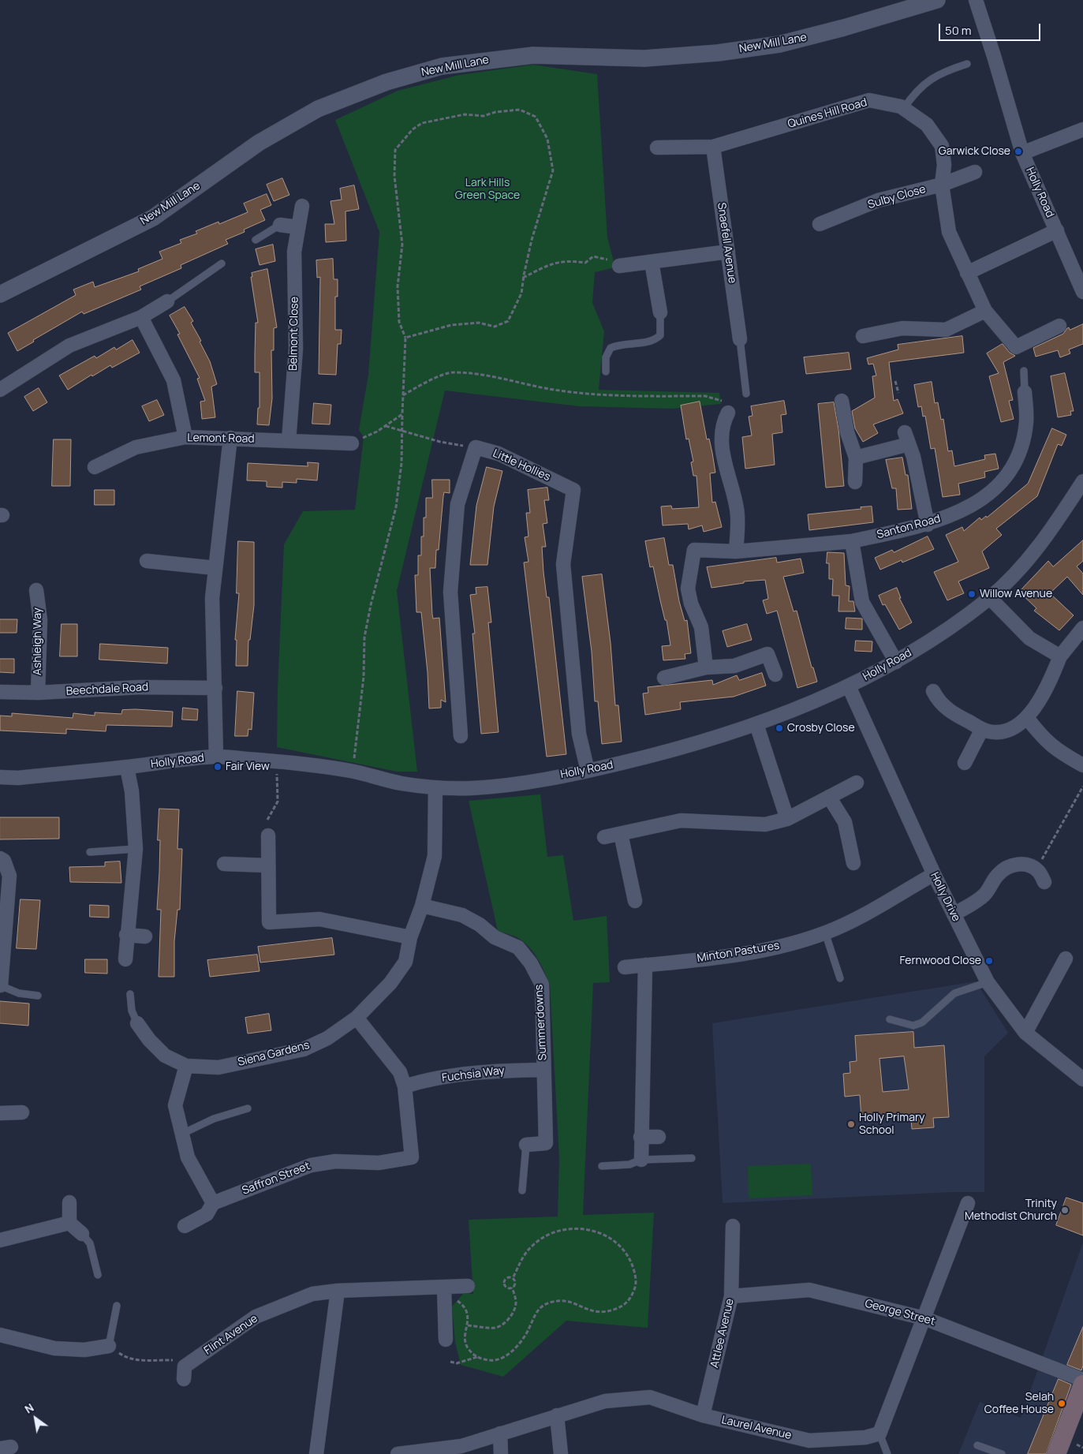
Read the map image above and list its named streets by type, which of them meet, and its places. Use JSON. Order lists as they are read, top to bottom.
{
  "streets": {
    "street": [
      "New Mill Lane",
      "Quines Hill Road",
      "Holly Road",
      "Sulby Close",
      "Snaefell Avenue",
      "Belmont Close",
      "Lemont Road",
      "Little Hollies",
      "Santon Road",
      "Ashleigh Way",
      "Beechdale Road",
      "Holly Drive",
      "Minton Pastures",
      "Summerdowns",
      "Siena Gardens",
      "Fuchsia Way",
      "Saffron Street",
      "George Street",
      "Attlee Avenue",
      "Flint Avenue",
      "Laurel Avenue"
    ]
  },
  "crossings": [
    ["Quines Hill Road", "Sulby Close"],
    ["Quines Hill Road", "Snaefell Avenue"],
    ["Holly Road", "Little Hollies"],
    ["Holly Road", "Holly Drive"],
    ["Holly Road", "Siena Gardens"],
    ["Belmont Close", "Lemont Road"],
    ["Ashleigh Way", "Beechdale Road"],
    ["Holly Drive", "Minton Pastures"],
    ["Summerdowns", "Siena Gardens"],
    ["Summerdowns", "Fuchsia Way"],
    ["Fuchsia Way", "Saffron Street"],
    ["George Street", "Attlee Avenue"],
    ["Attlee Avenue", "Laurel Avenue"]
  ],
  "parks": ["Lark Hills Green Space"],
  "places": [
    "Garwick Close",
    "Willow Avenue",
    "Crosby Close",
    "Fair View",
    "Fernwood Close",
    "Holly Primary School",
    "Trinity Methodist Church",
    "Selah Coffee House"
  ],
  "scale_bar": "50 m",
  "north": "top left"
}
